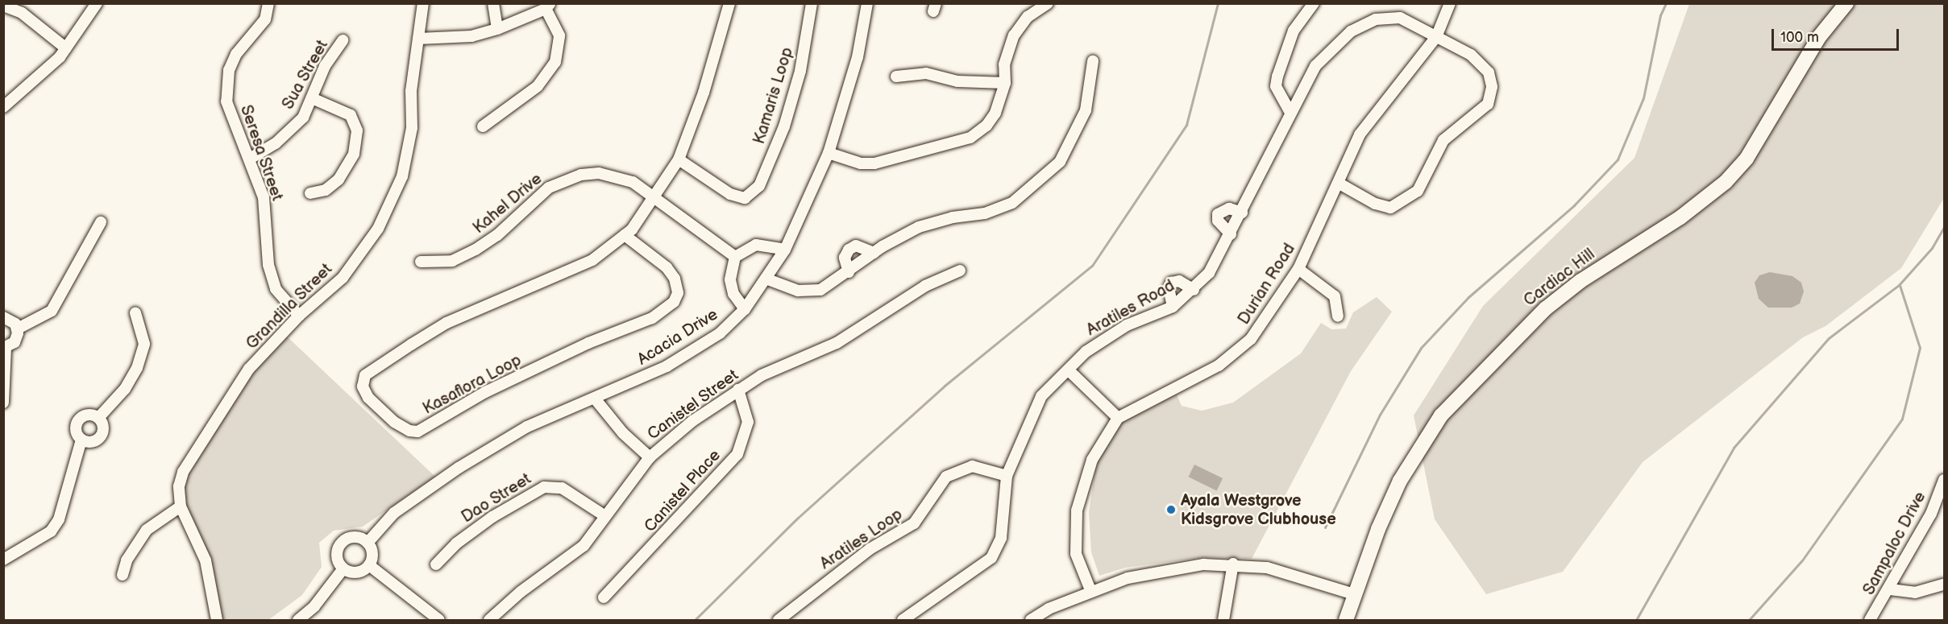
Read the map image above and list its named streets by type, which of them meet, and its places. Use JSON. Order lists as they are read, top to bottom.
{
  "streets": {
    "main road": ["Cardiac Hill"],
    "street": [
      "Sua Street",
      "Kamaris Loop",
      "Seresa Street",
      "Kahel Drive",
      "Durian Road",
      "Grandilla Street",
      "Aratiles Road",
      "Acacia Drive",
      "Kasaflora Loop",
      "Canistel Street",
      "Canistel Place",
      "Dao Street",
      "Aratiles Loop",
      "Sampaloc Drive"
    ]
  },
  "crossings": [
    ["Sua Street", "Seresa Street"],
    ["Seresa Street", "Grandilla Street"],
    ["Kahel Drive", "Kasaflora Loop"],
    ["Durian Road", "Aratiles Road"],
    ["Aratiles Road", "Aratiles Loop"],
    ["Canistel Street", "Canistel Place"],
    ["Canistel Street", "Dao Street"]
  ],
  "places": ["Ayala Westgrove Kidsgrove Clubhouse"],
  "scale_bar": "100 m"
}
